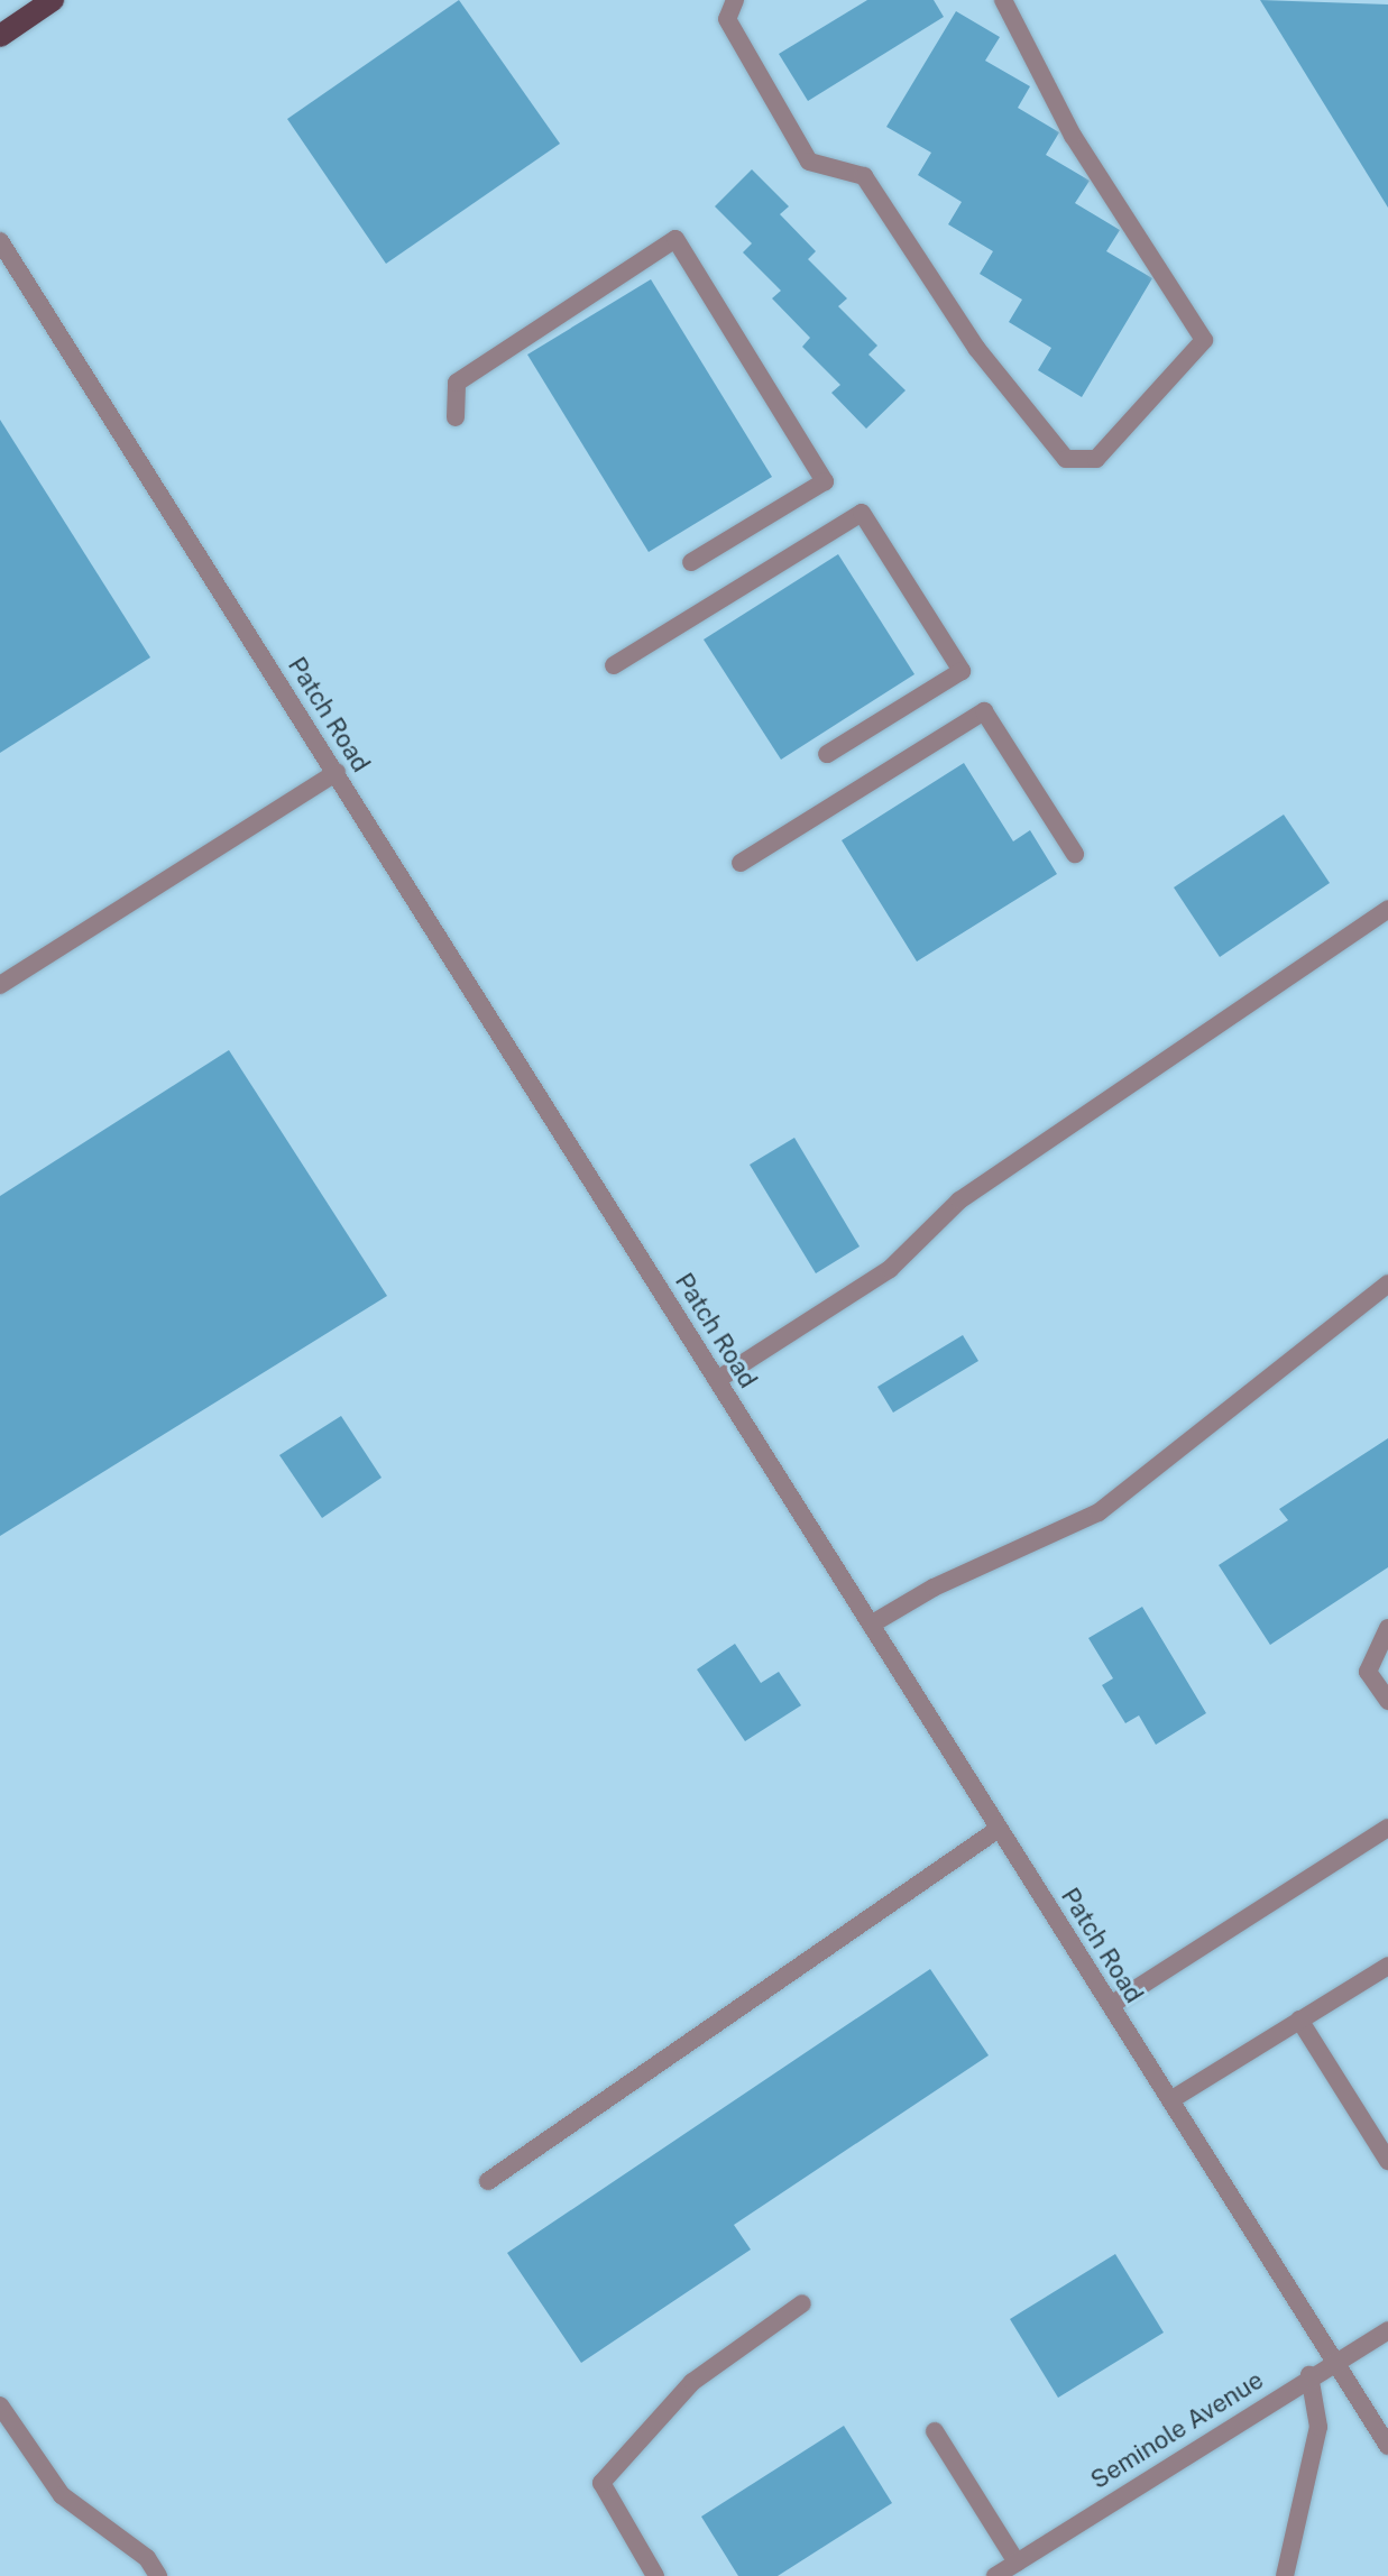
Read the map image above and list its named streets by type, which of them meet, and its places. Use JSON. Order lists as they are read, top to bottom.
{
  "streets": {
    "street": ["Patch Road", "Seminole Avenue"]
  },
  "crossings": [
    ["Patch Road", "Seminole Avenue"]
  ]
}
